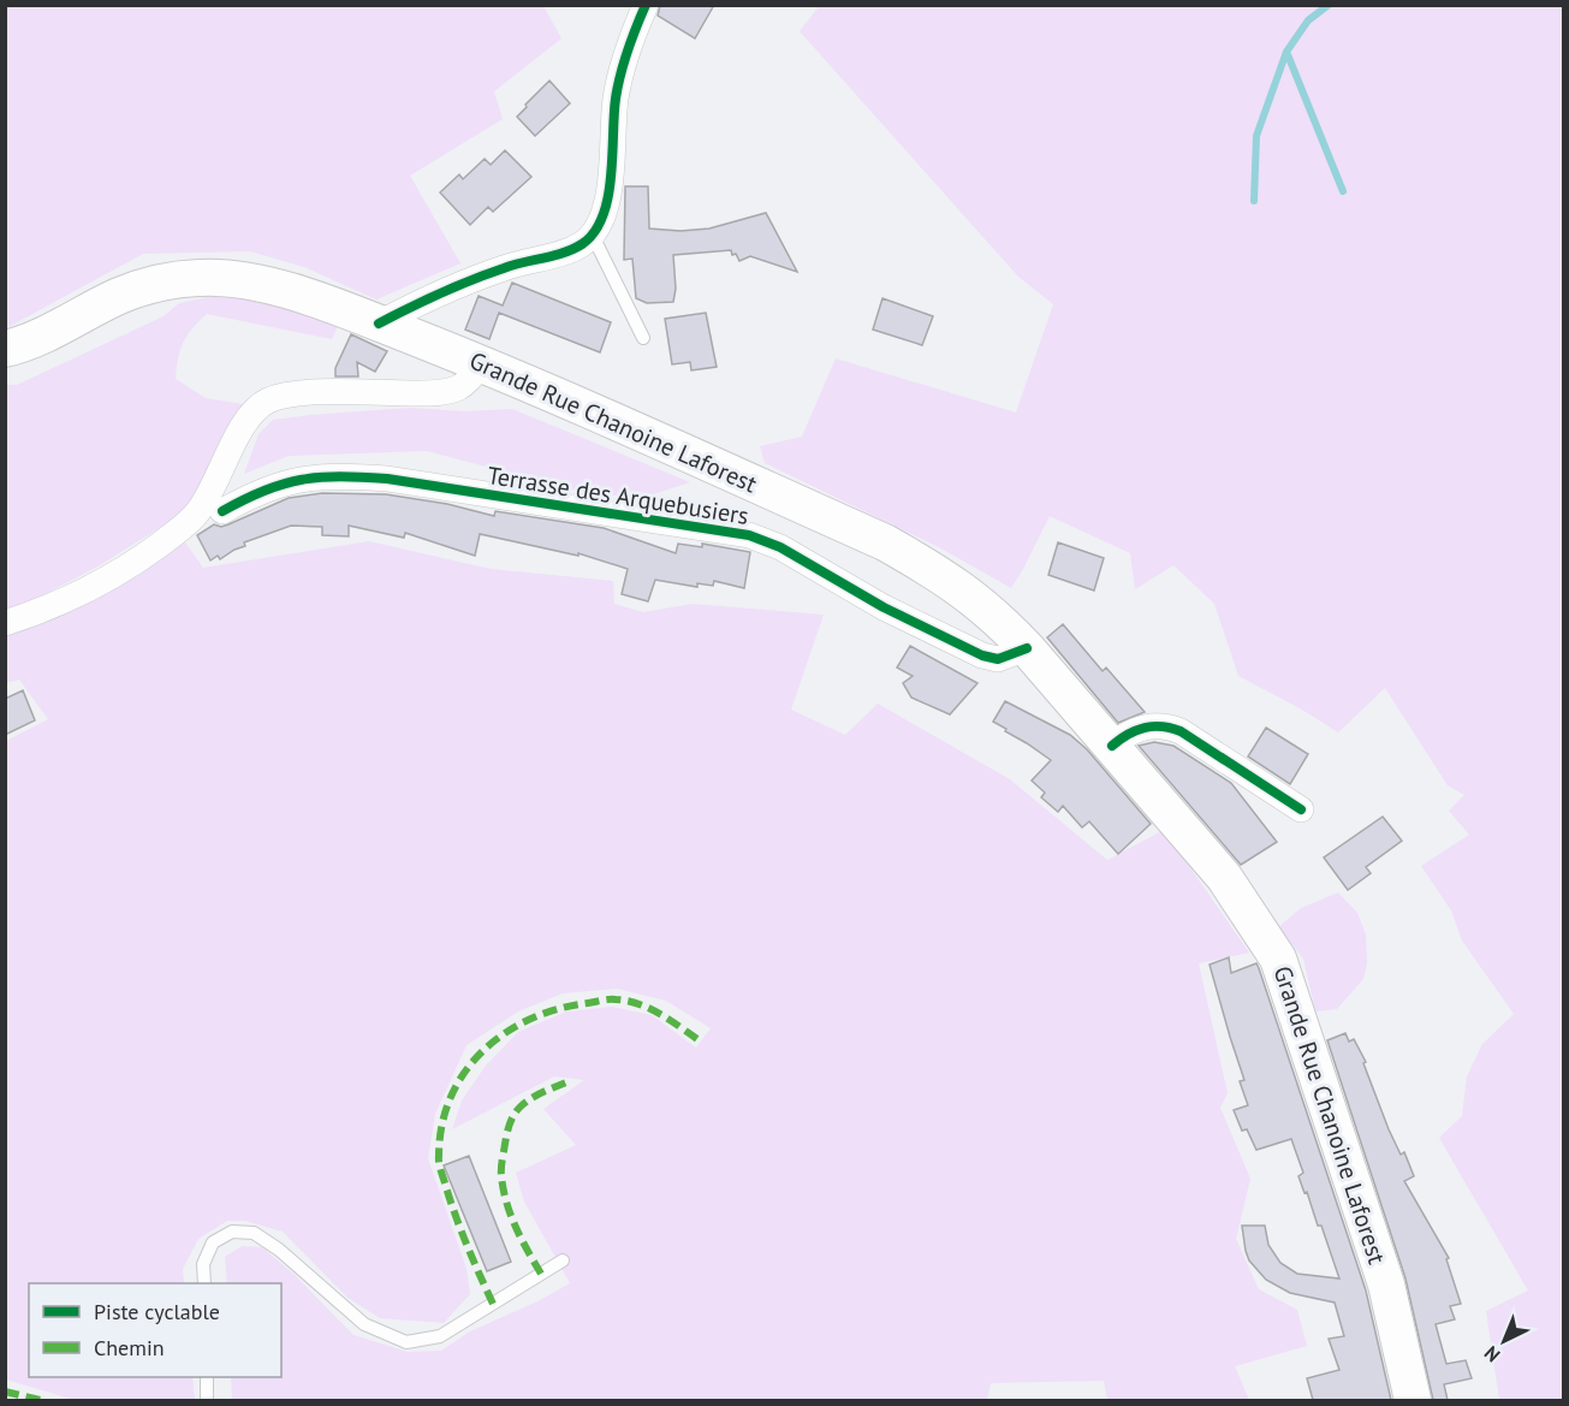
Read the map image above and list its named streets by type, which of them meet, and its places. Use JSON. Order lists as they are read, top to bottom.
{
  "streets": {
    "main road": ["Grande Rue Chanoine Laforest"],
    "street": ["Terrasse des Arquebusiers"]
  },
  "crossings": [
    ["Grande Rue Chanoine Laforest", "Terrasse des Arquebusiers"]
  ],
  "legend": ["Piste cyclable", "Chemin"],
  "north": "bottom left"
}
